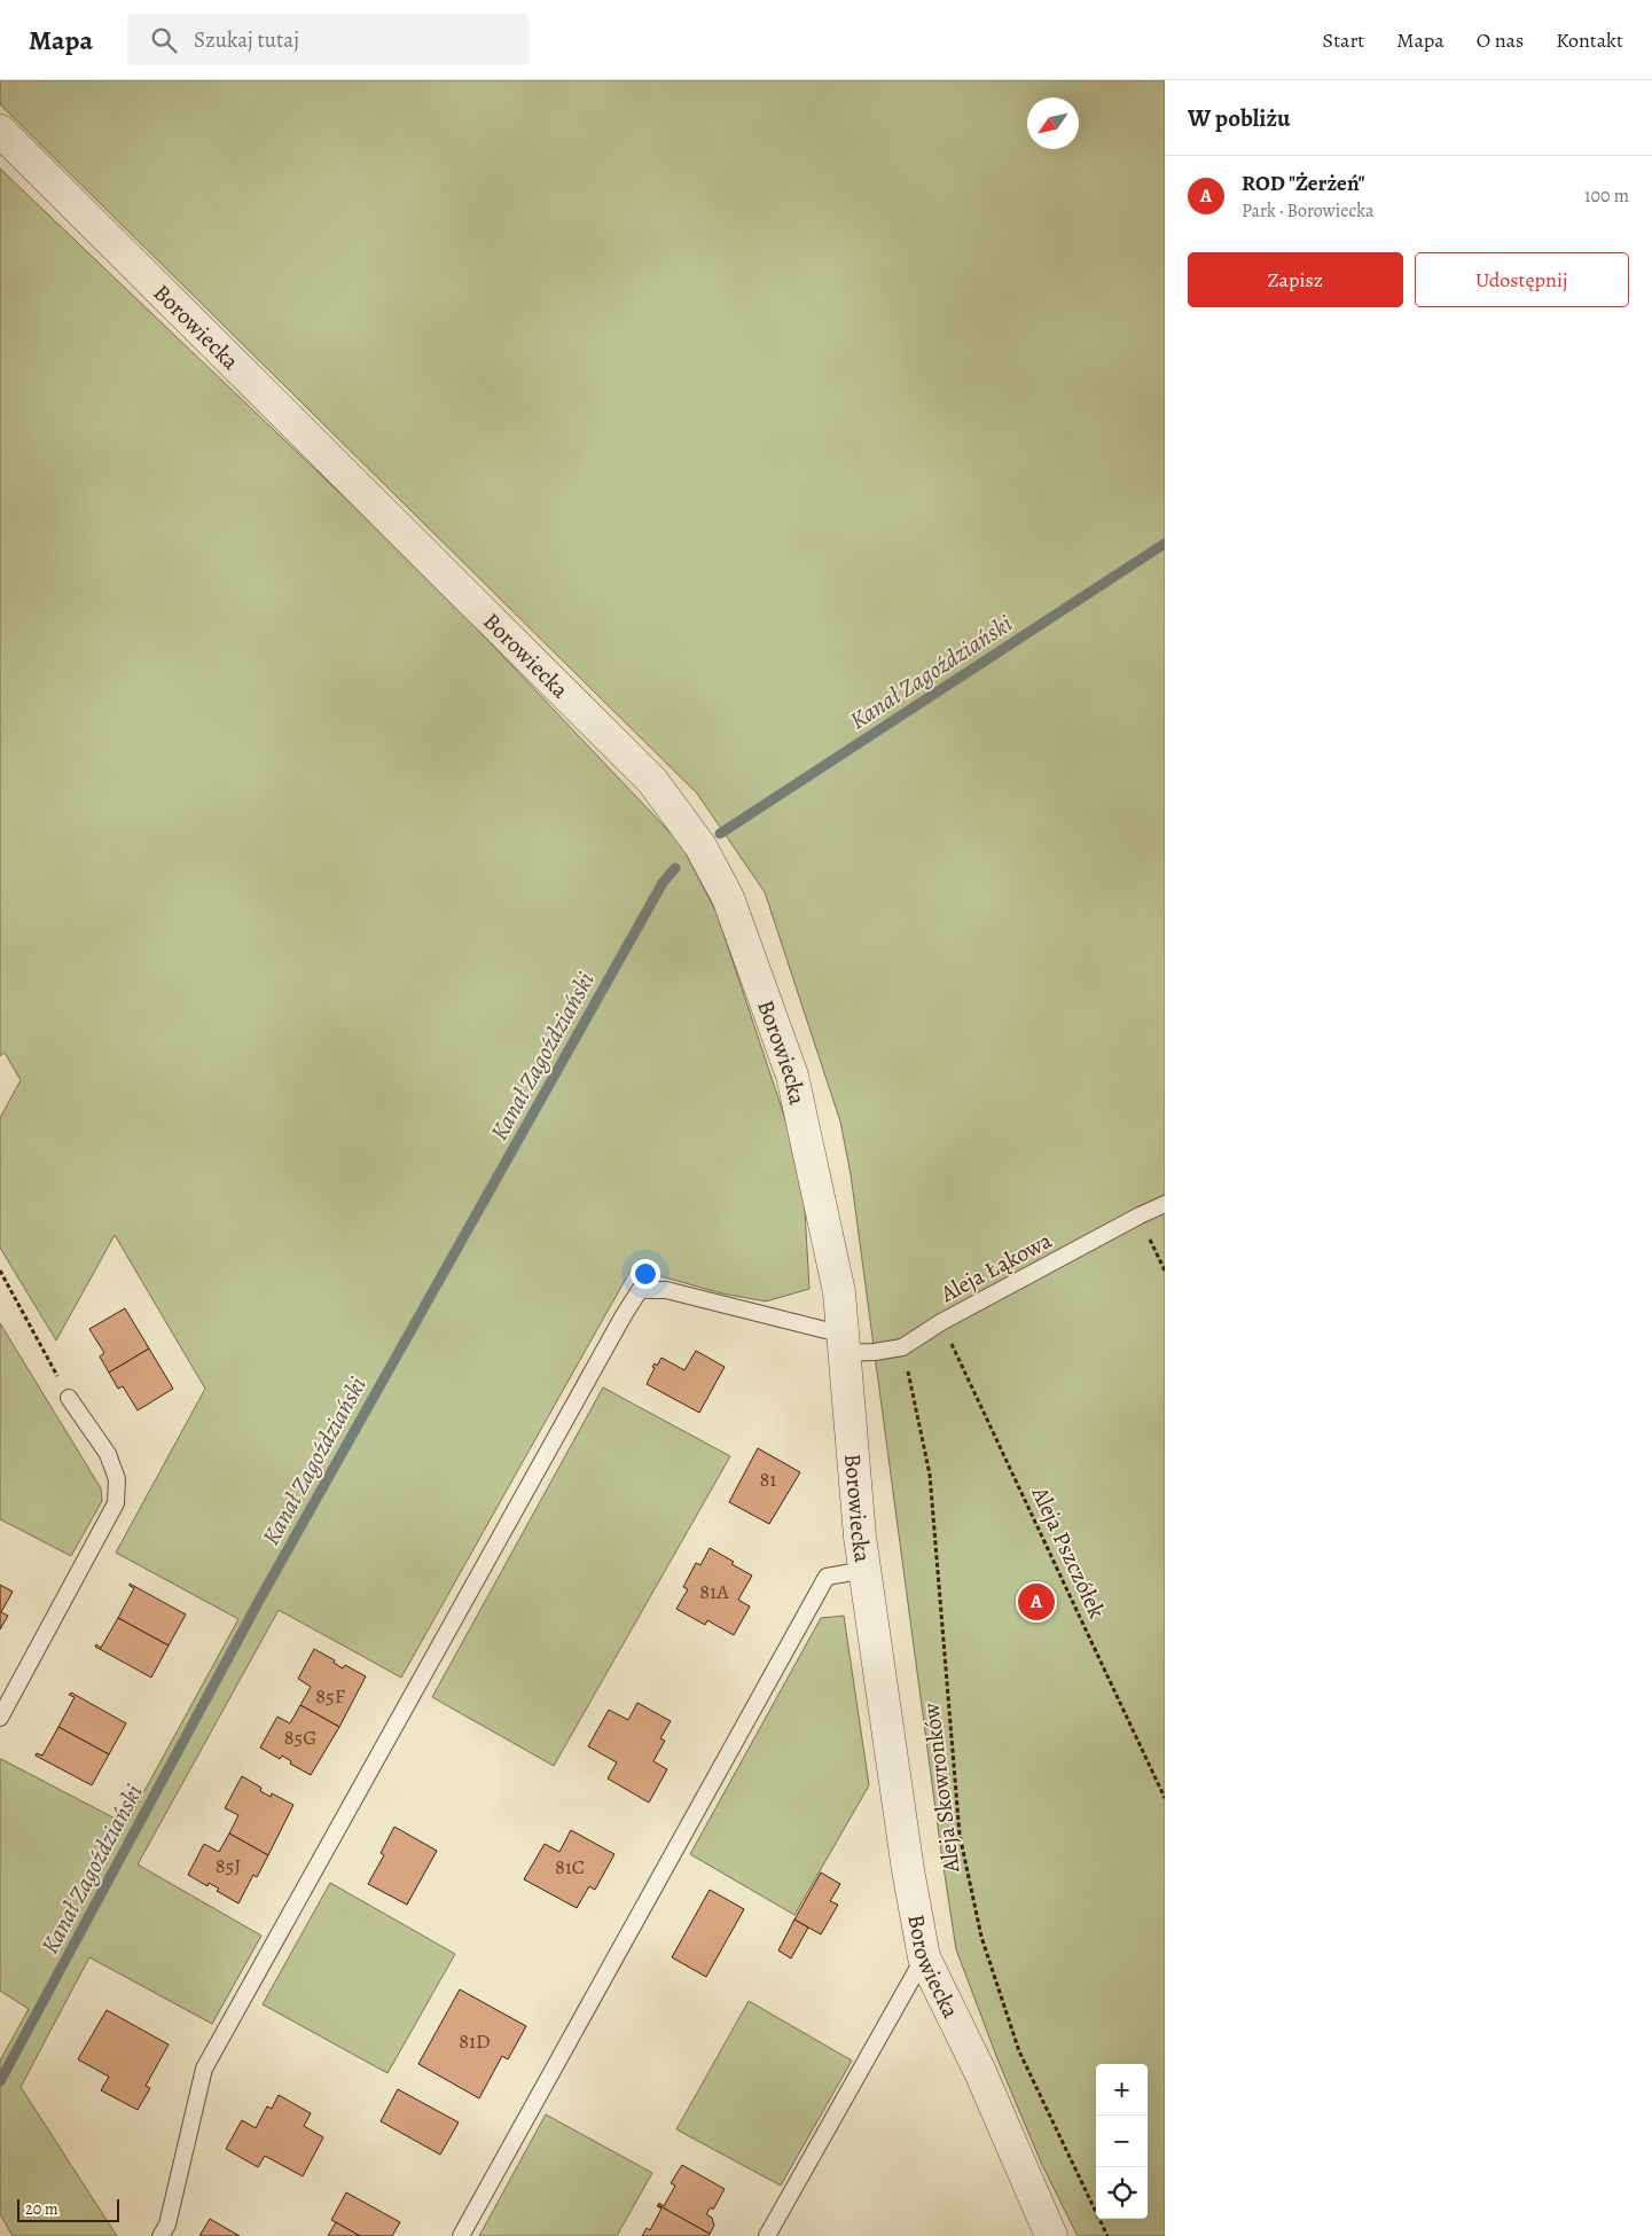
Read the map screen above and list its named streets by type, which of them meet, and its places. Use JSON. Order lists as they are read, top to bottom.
{
  "streets": {
    "street": ["Borowiecka"],
    "lane": ["Aleja Łąkowa"],
    "path": ["Aleja Pszczółek", "Aleja Skowronków"]
  },
  "crossings": [
    ["Borowiecka", "Aleja Łąkowa"],
    ["Aleja Łąkowa", "Aleja Pszczółek"],
    ["Aleja Łąkowa", "Aleja Skowronków"]
  ],
  "water": ["Kanał Zagoździański"],
  "house_numbers": [
    "81",
    "81A",
    "85F",
    "85G",
    "85J",
    "81C",
    "81D"
  ],
  "scale_bar": "20 m",
  "north": "bottom left",
  "page": {
    "header": "Mapa",
    "search": "Szukaj tutaj",
    "nav": [
      "Start",
      "Mapa",
      "O nas",
      "Kontakt"
    ],
    "heading": "W pobliżu",
    "list": [
      {
        "mark": "A",
        "name": "ROD \"Żerżeń\"",
        "note": "Park · Borowiecka",
        "value": "100 m"
      }
    ],
    "buttons": ["Zapisz", "Udostępnij"],
    "pins": "A",
    "map_buttons": ["+", "−"],
    "scale": "20 m"
  }
}
